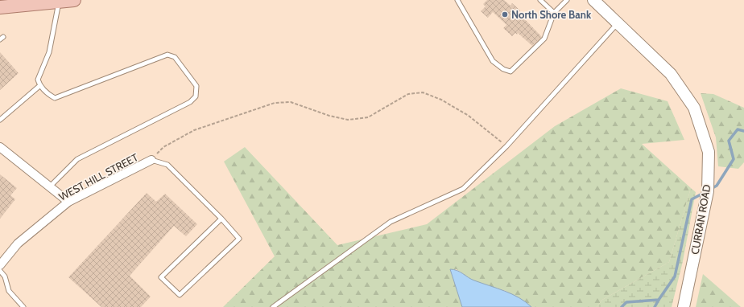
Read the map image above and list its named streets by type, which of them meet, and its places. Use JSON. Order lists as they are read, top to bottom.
{
  "streets": {
    "street": ["WEST HILL STREET", "CURRAN ROAD"]
  },
  "places": ["North Shore Bank"]
}
